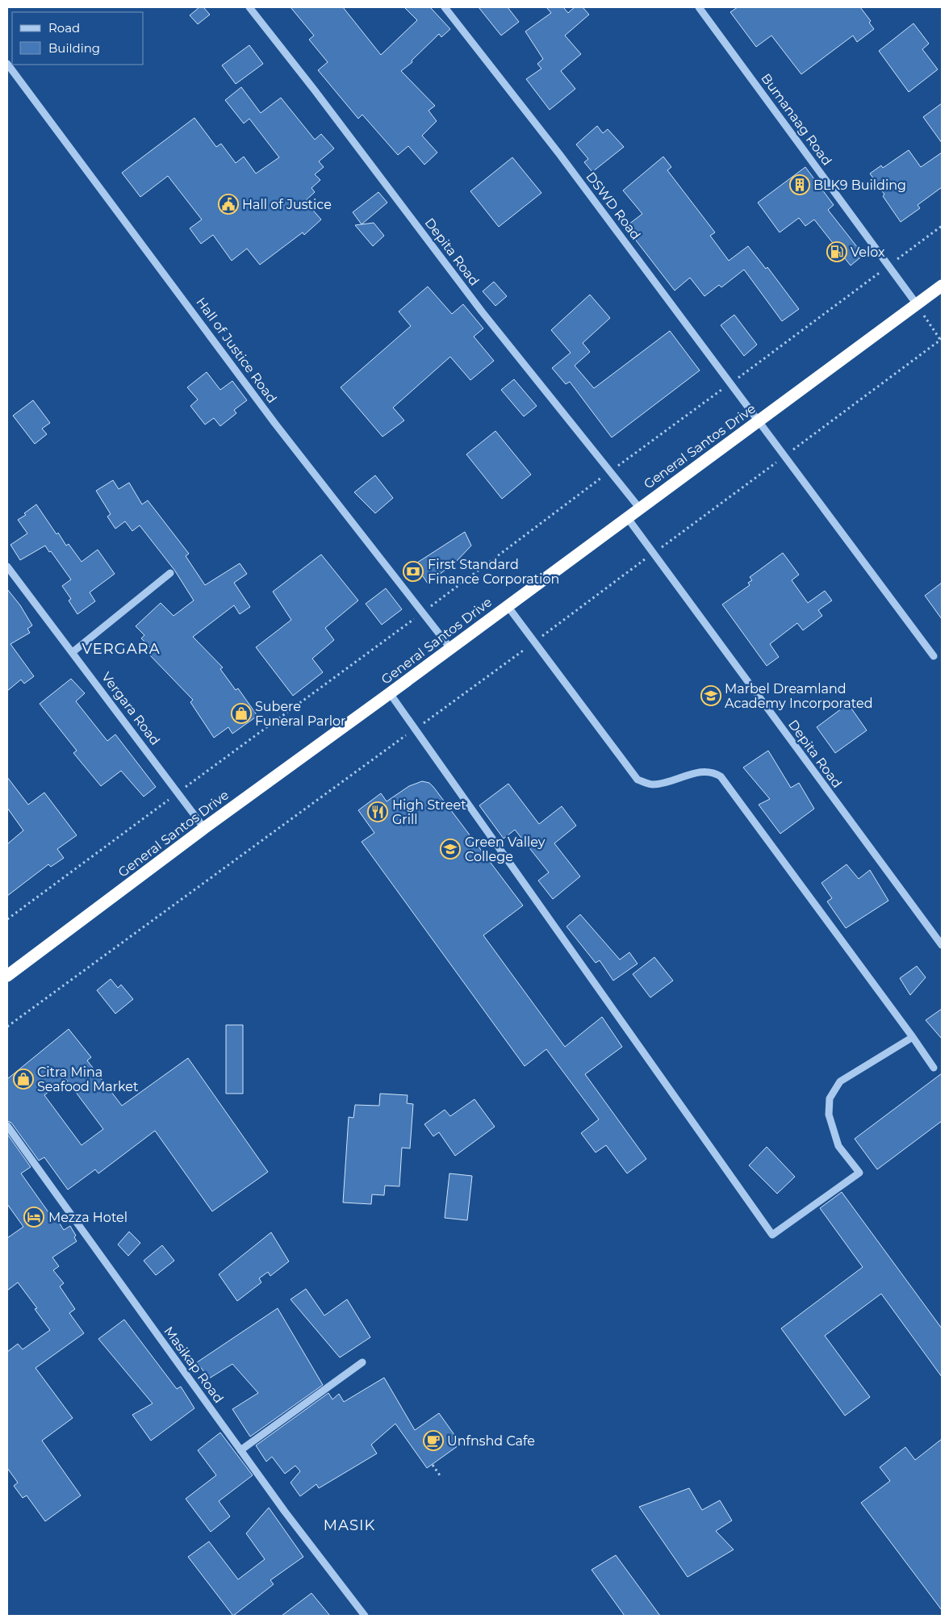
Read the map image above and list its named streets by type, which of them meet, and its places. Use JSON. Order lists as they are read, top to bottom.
{
  "streets": {
    "highway": ["General Santos Drive"],
    "street": [
      "Bumanaag Road",
      "DSWD Road",
      "Depita Road",
      "Hall of Justice Road",
      "Vergara Road",
      "Masikap Road"
    ]
  },
  "crossings": [
    ["Bumanaag Road", "General Santos Drive"],
    ["DSWD Road", "General Santos Drive"],
    ["Depita Road", "General Santos Drive"],
    ["Hall of Justice Road", "General Santos Drive"],
    ["General Santos Drive", "Vergara Road"]
  ],
  "districts": ["VERGARA", "MASIK"],
  "places": {
    "building": ["BLK9 Building"],
    "public building": ["Hall of Justice"],
    "fuel station": ["Velox"],
    "bank": ["First Standard Finance Corporation"],
    "school or university": ["Marbel Dreamland Academy Incorporated", "Green Valley College"],
    "shop": ["Subere Funeral Parlor", "Citra Mina Seafood Market"],
    "restaurant": ["High Street Grill"],
    "hotel": ["Mezza Hotel"],
    "cafe": ["Unfnshd Cafe"]
  },
  "legend": ["Road", "Building"]
}
